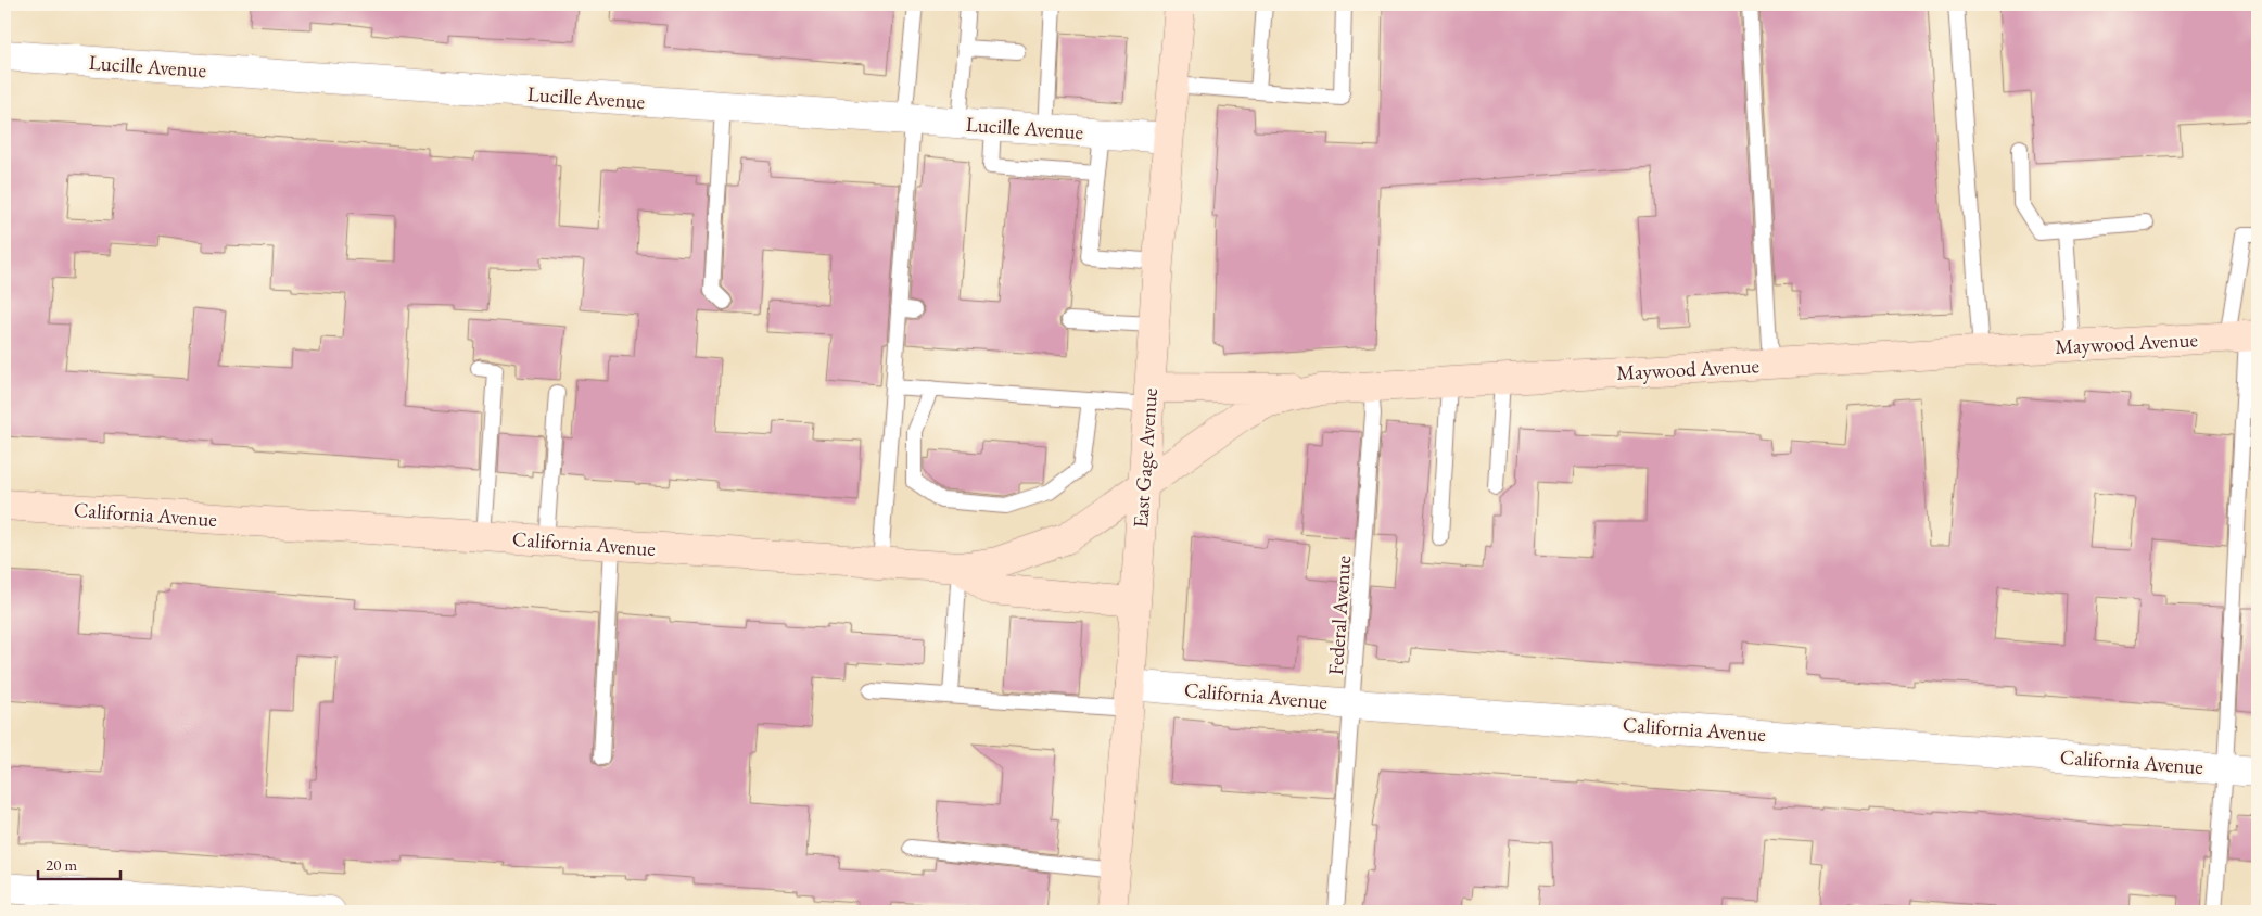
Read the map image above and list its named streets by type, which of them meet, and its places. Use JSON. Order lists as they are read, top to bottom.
{
  "streets": {
    "street": [
      "Lucille Avenue",
      "Maywood Avenue",
      "East Gage Avenue",
      "California Avenue"
    ],
    "lane": ["Federal Avenue"]
  },
  "crossings": [
    ["Lucille Avenue", "East Gage Avenue"],
    ["Maywood Avenue", "East Gage Avenue"],
    ["Maywood Avenue", "California Avenue"],
    ["Maywood Avenue", "Federal Avenue"],
    ["East Gage Avenue", "California Avenue"],
    ["California Avenue", "Federal Avenue"]
  ],
  "scale_bar": "20 m"
}
